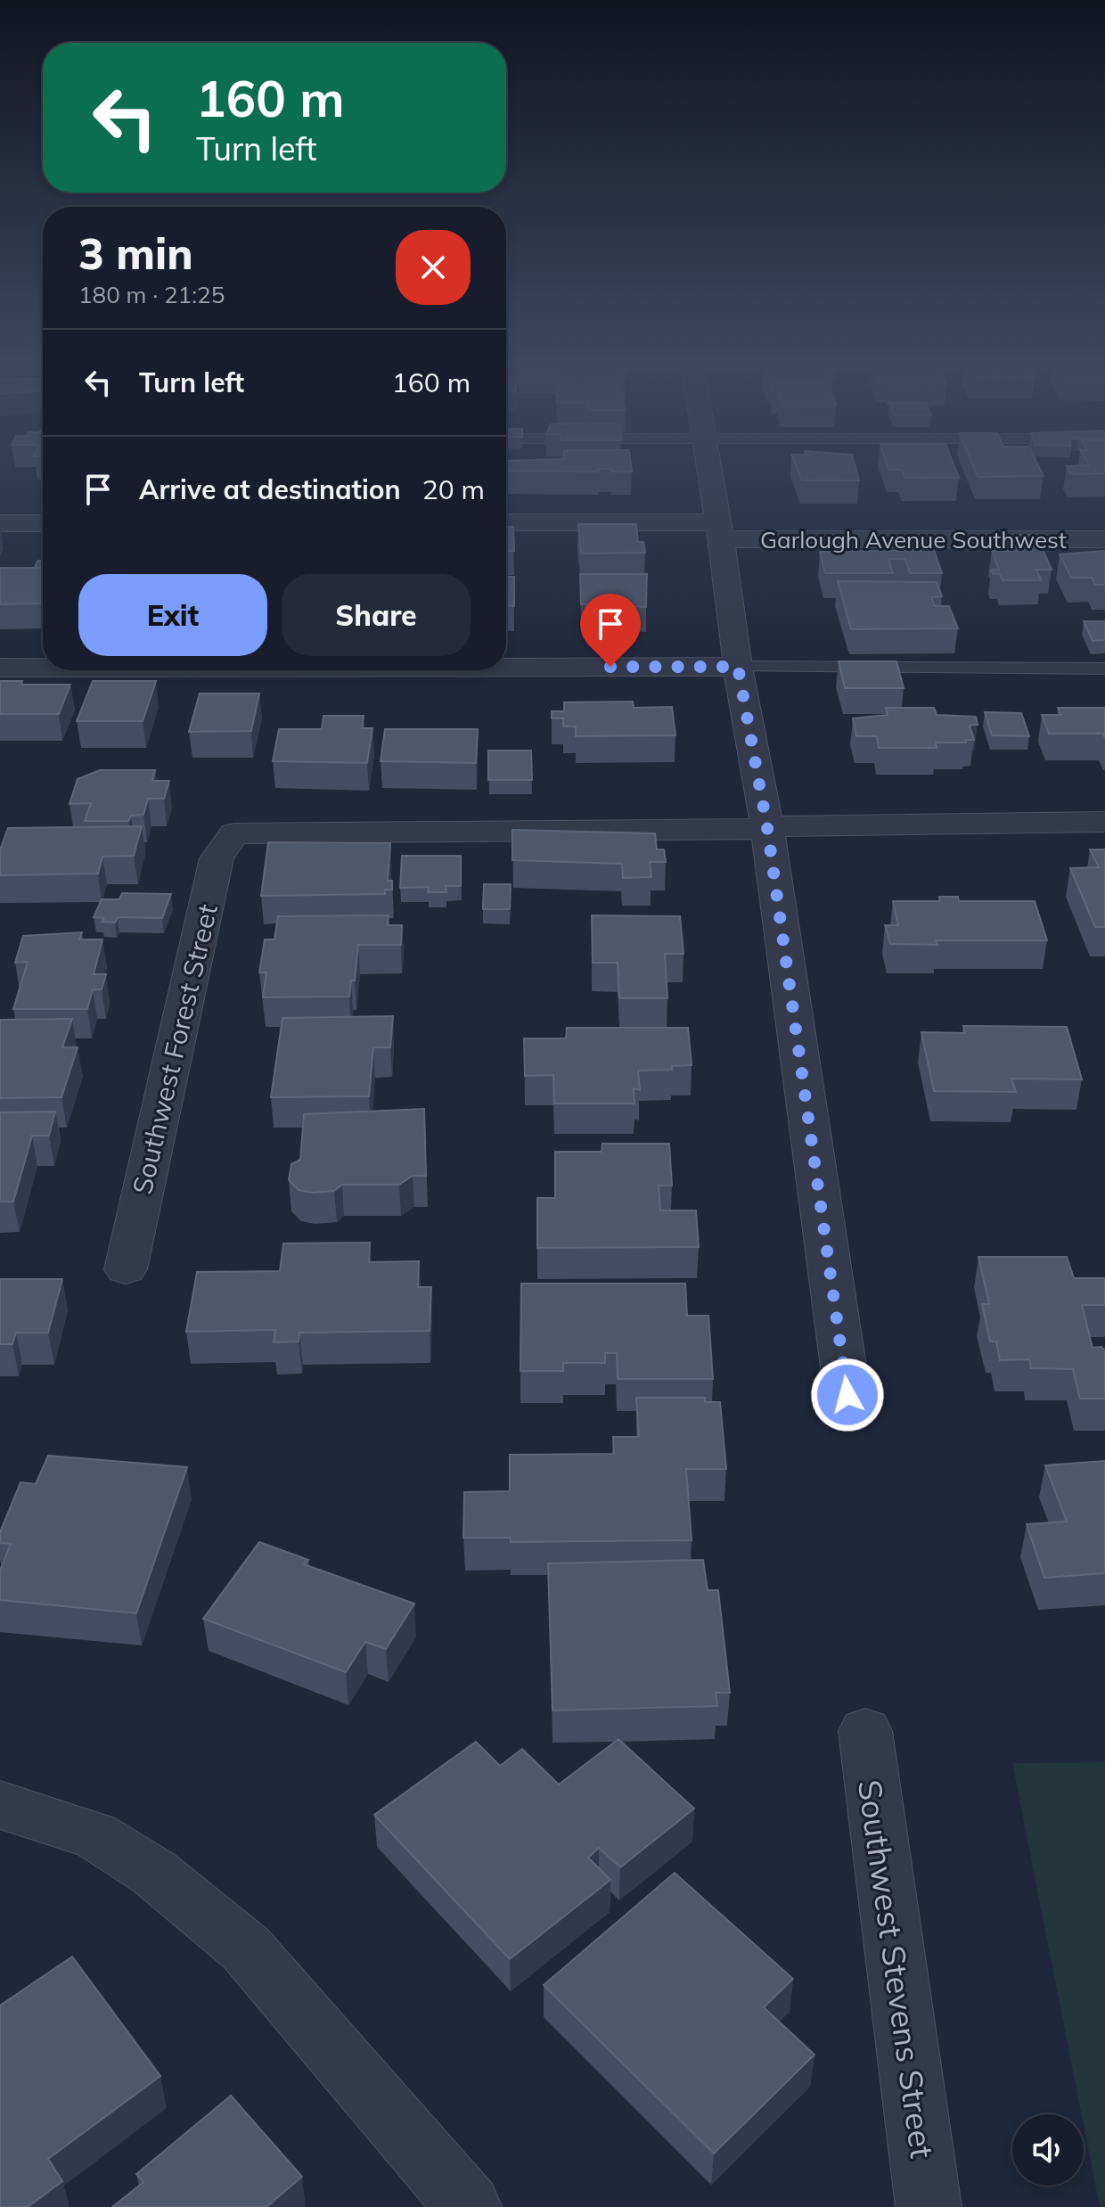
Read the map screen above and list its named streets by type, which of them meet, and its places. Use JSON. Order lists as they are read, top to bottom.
{
  "streets": {
    "street": ["Garlough Avenue Southwest", "Southwest Forest Street", "Southwest Stevens Street"]
  },
  "page": {
    "turn": ["160 m", "Turn left"],
    "heading": ["3 min", "180 m · 21:25"],
    "list": [
      {
        "name": "Turn left",
        "value": "160 m"
      },
      {
        "name": "Arrive at destination",
        "value": "20 m"
      }
    ],
    "buttons": ["Exit", "Share"]
  }
}
